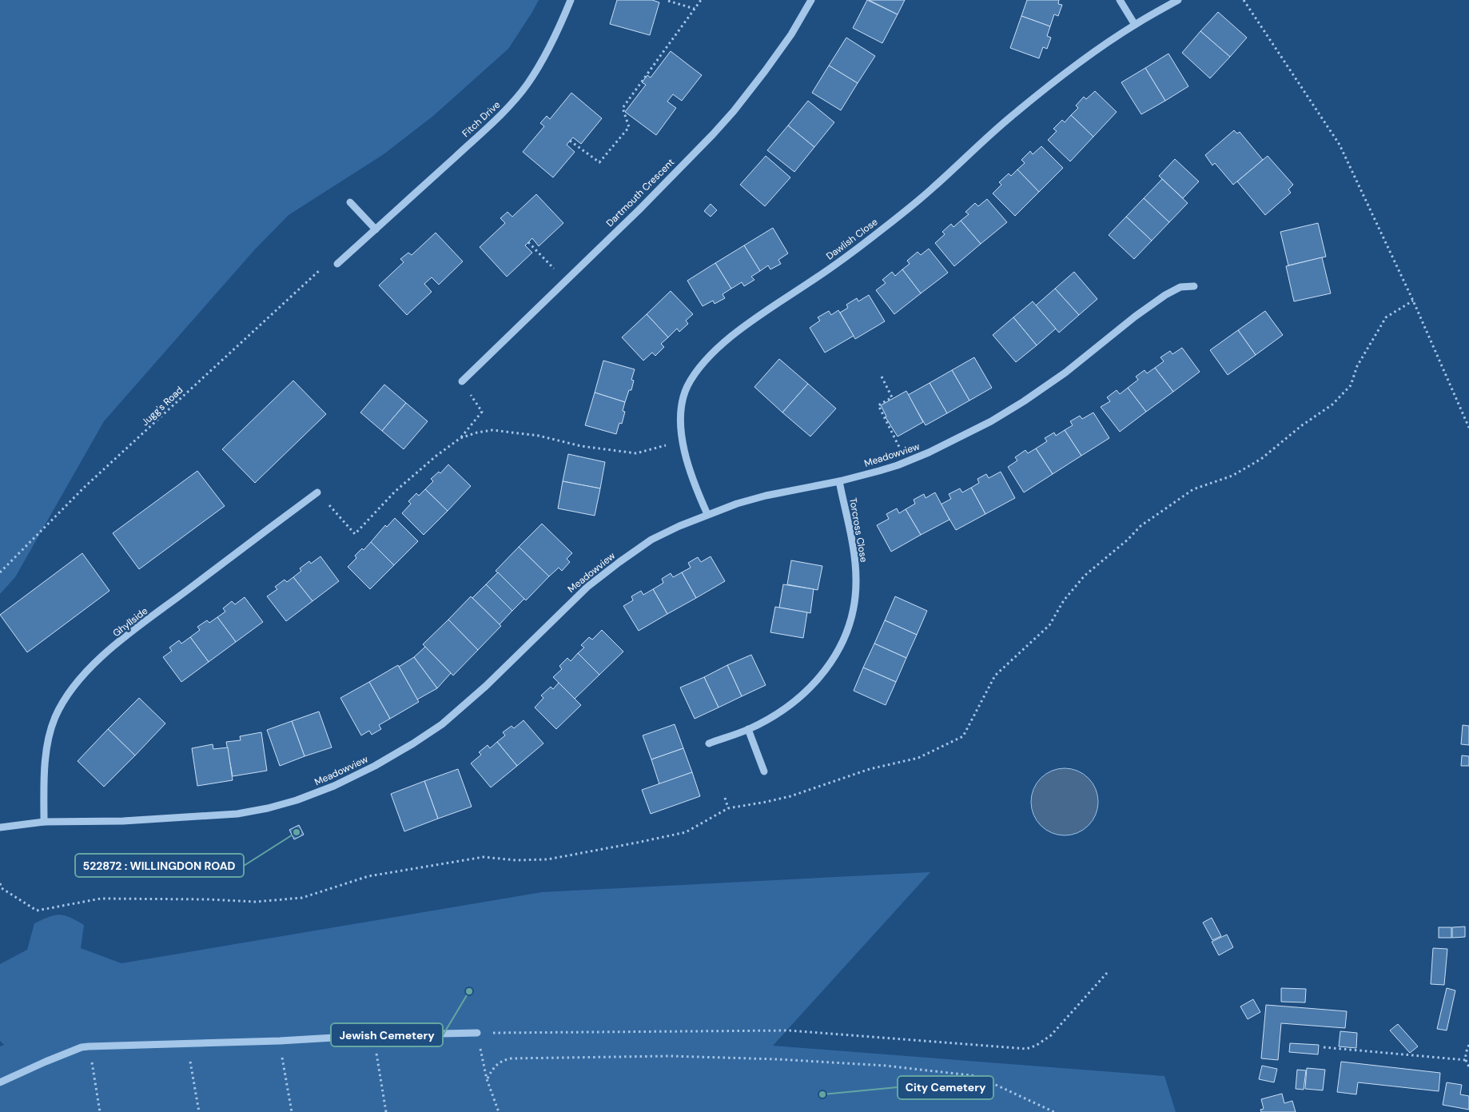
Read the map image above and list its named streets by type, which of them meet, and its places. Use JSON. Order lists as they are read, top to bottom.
{
  "streets": {
    "street": [
      "Fitch Drive",
      "Dartmouth Crescent",
      "Dawlish Close",
      "Meadowview",
      "Torcross Close",
      "Ghyllside"
    ],
    "path": ["Jugg's Road"]
  },
  "crossings": [
    ["Fitch Drive", "Jugg's Road"],
    ["Dawlish Close", "Meadowview"],
    ["Meadowview", "Torcross Close"],
    ["Meadowview", "Ghyllside"]
  ],
  "places": ["522872 : WILLINGDON ROAD", "Jewish Cemetery", "City Cemetery"]
}
